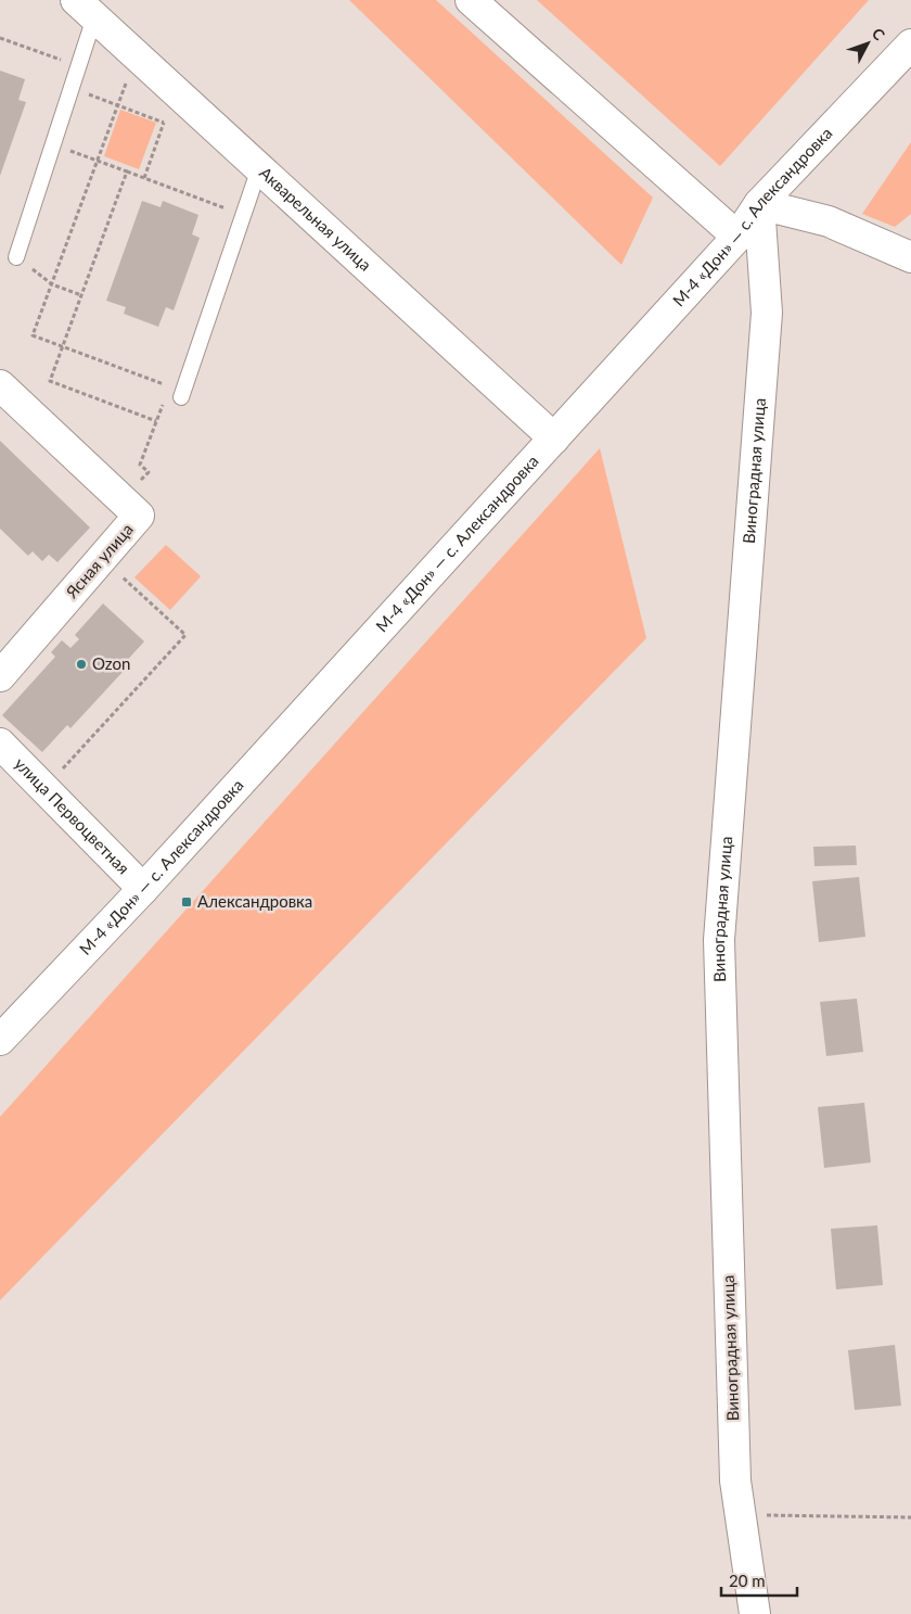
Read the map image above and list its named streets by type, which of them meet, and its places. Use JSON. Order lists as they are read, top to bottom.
{
  "streets": {
    "street": [
      "М-4 «Дон» — с. Александровка",
      "Акварельная улица",
      "Виноградная улица",
      "Ясная улица",
      "улица Первоцветная"
    ]
  },
  "crossings": [
    ["М-4 «Дон» — с. Александровка", "Акварельная улица"],
    ["М-4 «Дон» — с. Александровка", "Виноградная улица"],
    ["М-4 «Дон» — с. Александровка", "улица Первоцветная"]
  ],
  "places": {
    "other": ["Ozon"],
    "transit": ["Александровка"]
  },
  "scale_bar": "20 m",
  "north": "top right"
}
